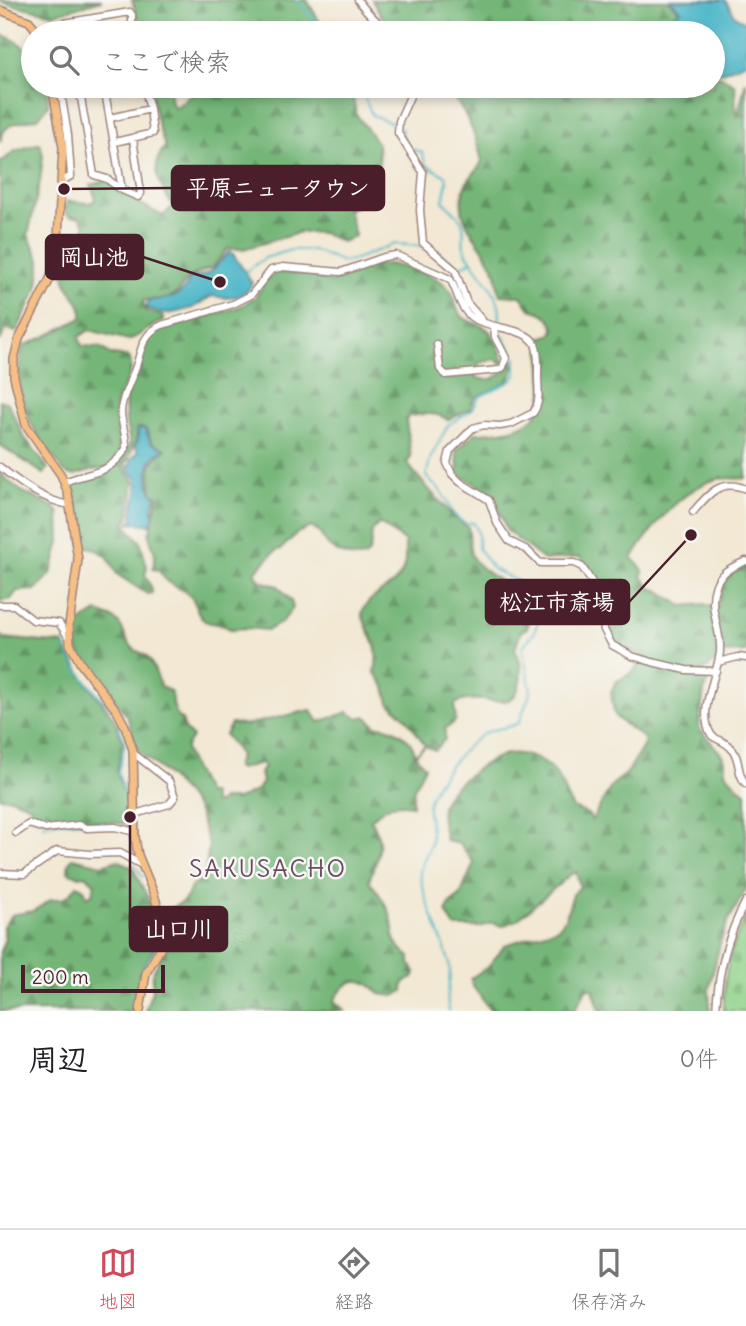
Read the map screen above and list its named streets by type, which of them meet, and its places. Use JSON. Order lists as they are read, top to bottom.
{
  "districts": ["SAKUSACHO"],
  "places": [
    "平原ニュータウン",
    "岡山池",
    "松江市斎場",
    "山口川"
  ],
  "scale_bar": "200 m",
  "page": {
    "search": "ここで検索",
    "scale": "200 m",
    "heading": ["周辺", "0件"],
    "nav": ["地図", "経路", "保存済み"]
  }
}
